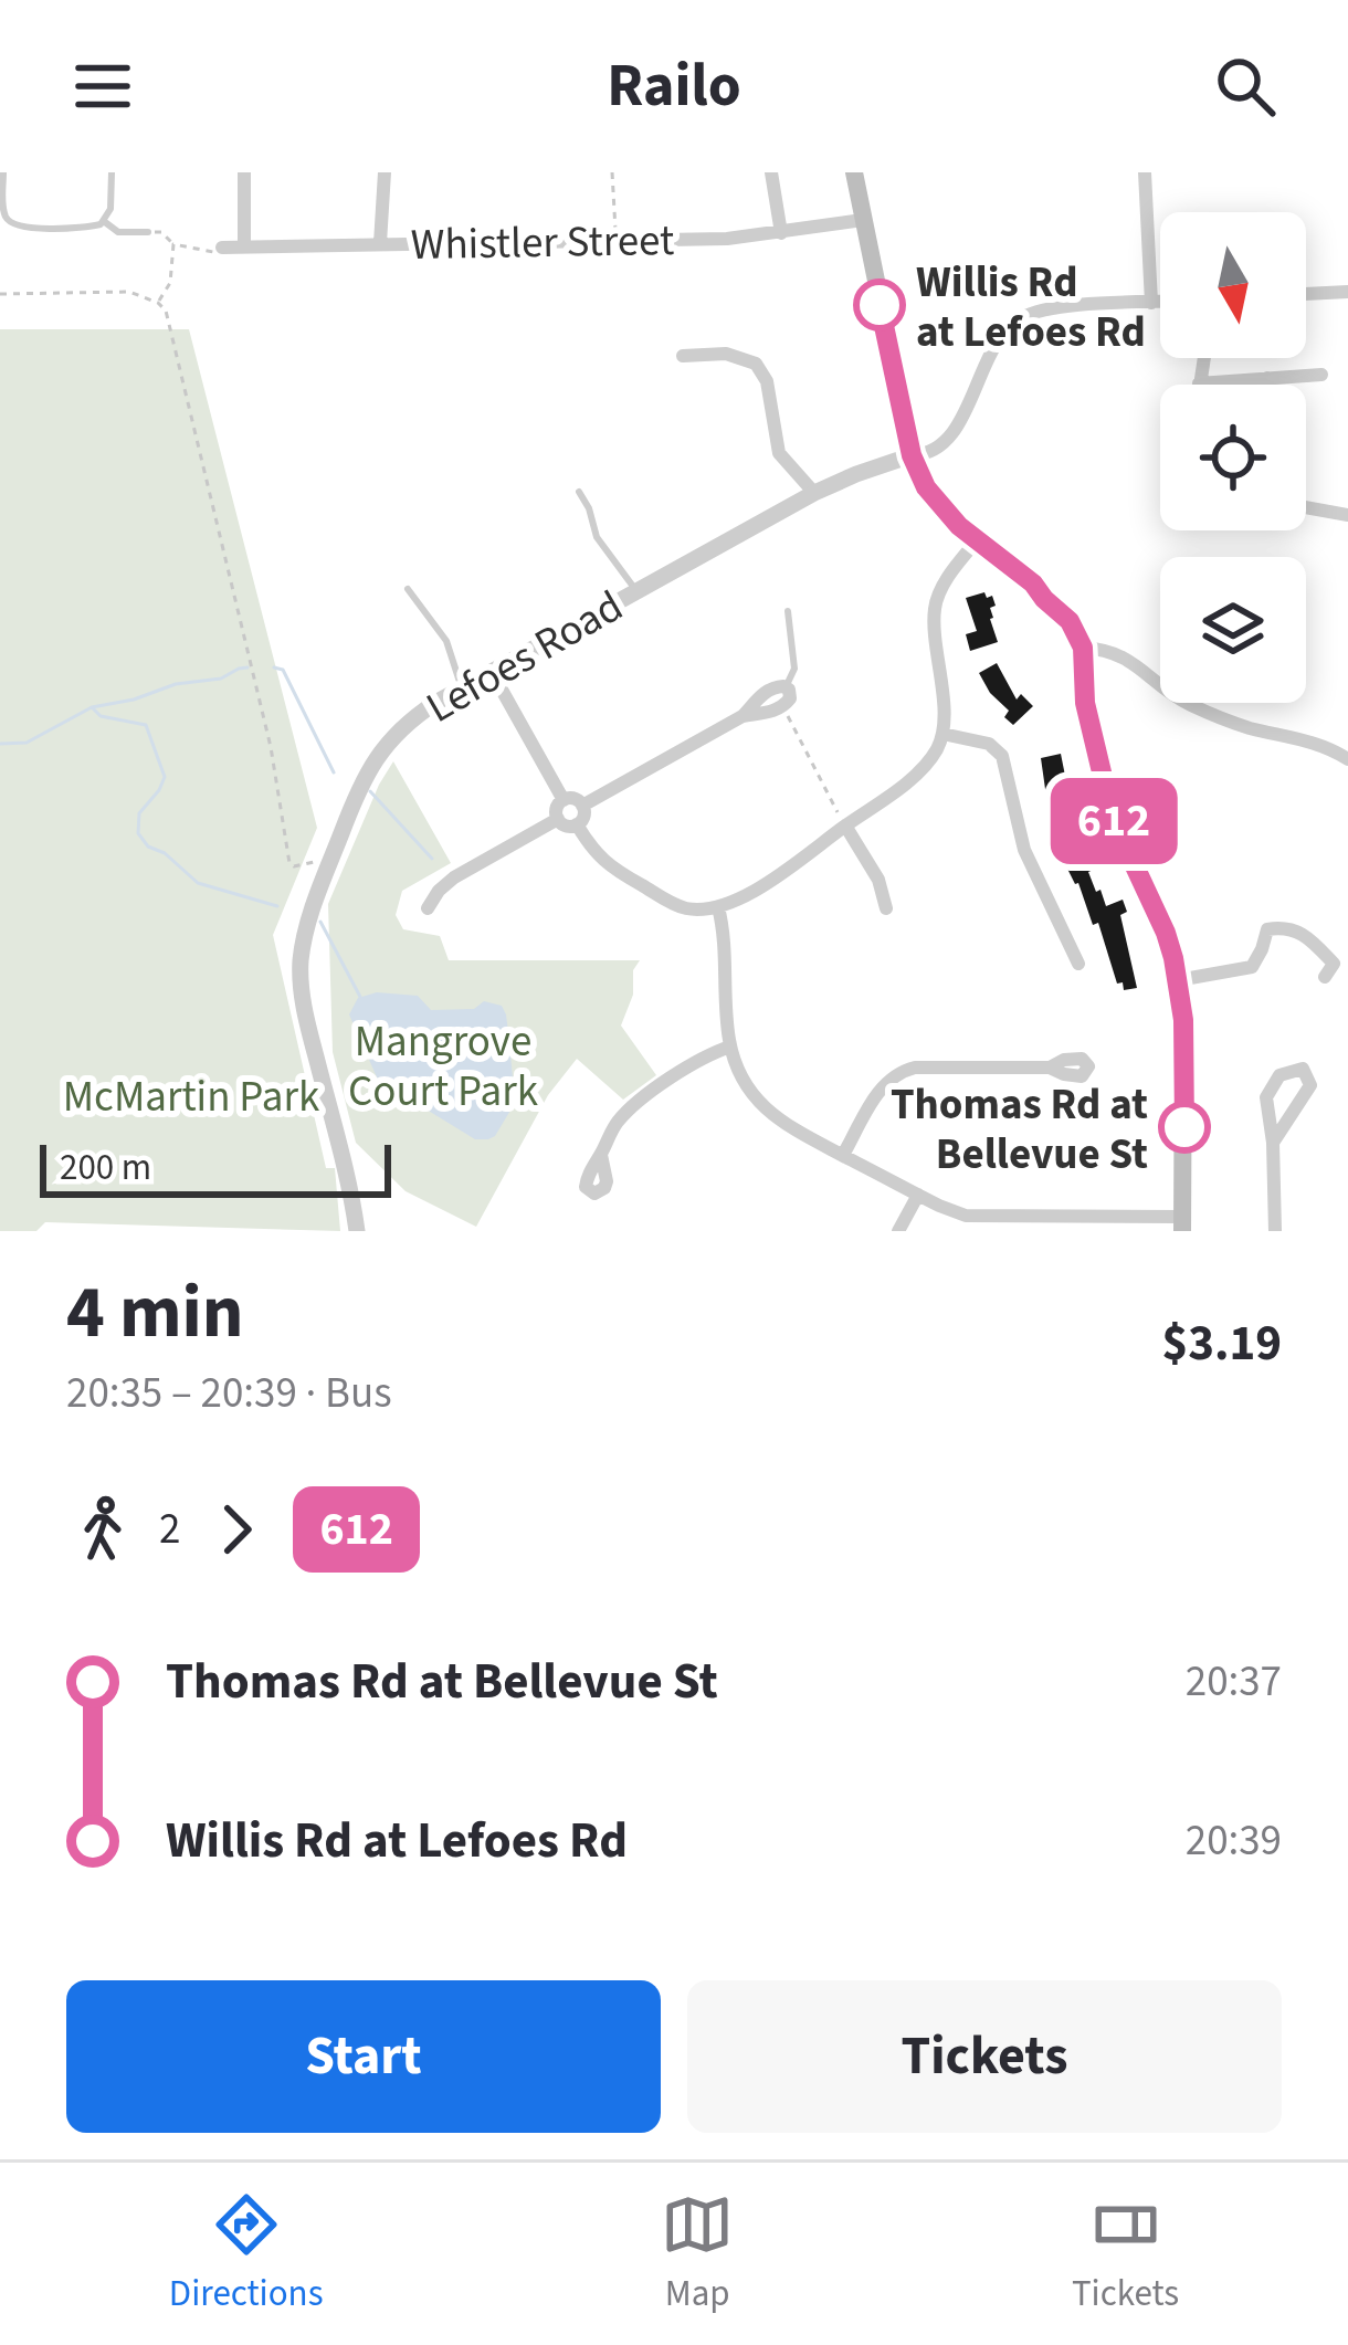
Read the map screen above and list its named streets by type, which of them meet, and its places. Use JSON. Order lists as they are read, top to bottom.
{
  "streets": {
    "street": ["Whistler Street", "Lefoes Road"]
  },
  "parks": ["Mangrove Court Park", "McMartin Park"],
  "places": ["Willis Rd at Lefoes Rd", "Thomas Rd at Bellevue St"],
  "lines": ["bus line 612"],
  "scale_bar": "200 m",
  "north": "bottom",
  "page": {
    "header": "Railo",
    "on_map": "612",
    "scale": "200 m",
    "heading": ["4 min", "20:35 – 20:39 · Bus", "$3.19"],
    "legs": ["2", "612"],
    "list": [
      {
        "name": "Thomas Rd at Bellevue St",
        "value": "20:37"
      },
      {
        "name": "Willis Rd at Lefoes Rd",
        "value": "20:39"
      }
    ],
    "buttons": ["Start", "Tickets"],
    "tabs": ["Directions", "Map", "Tickets"]
  }
}
